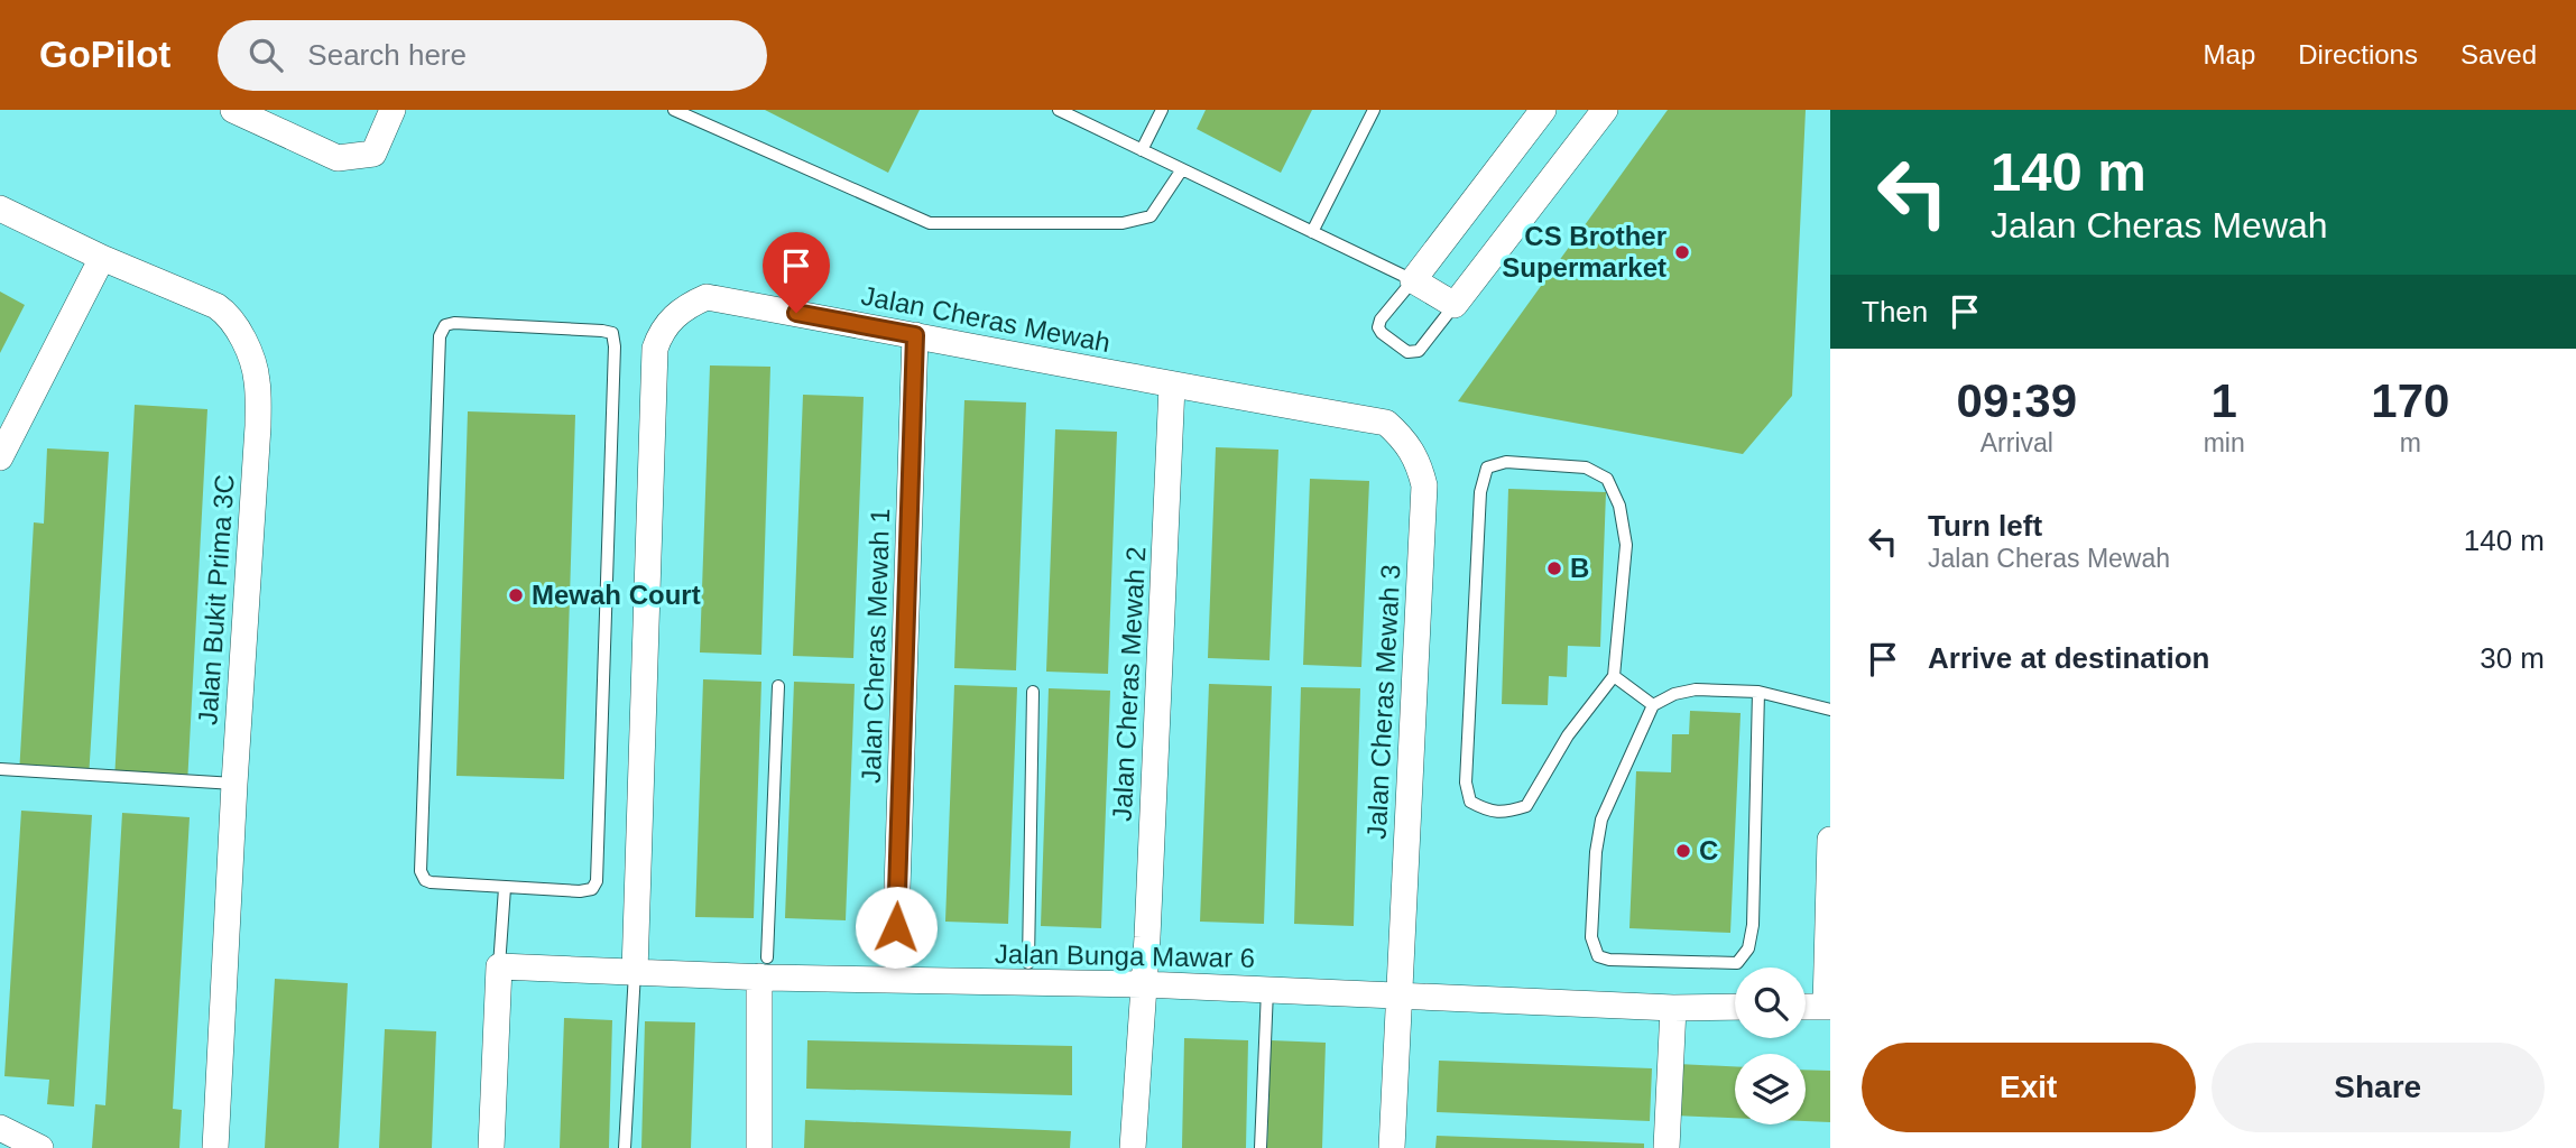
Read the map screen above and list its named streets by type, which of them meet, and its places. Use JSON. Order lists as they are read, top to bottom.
{
  "streets": {
    "street": [
      "Jalan Cheras Mewah",
      "Jalan Bukit Prima 3C",
      "Jalan Cheras Mewah 1",
      "Jalan Cheras Mewah 2",
      "Jalan Cheras Mewah 3",
      "Jalan Bunga Mawar 6"
    ]
  },
  "crossings": [
    ["Jalan Cheras Mewah", "Jalan Cheras Mewah 1"],
    ["Jalan Cheras Mewah", "Jalan Cheras Mewah 2"],
    ["Jalan Cheras Mewah", "Jalan Cheras Mewah 3"],
    ["Jalan Cheras Mewah", "Jalan Bunga Mawar 6"],
    ["Jalan Cheras Mewah 2", "Jalan Bunga Mawar 6"],
    ["Jalan Cheras Mewah 3", "Jalan Bunga Mawar 6"]
  ],
  "places": [
    "CS Brother Supermarket",
    "B",
    "Mewah Court",
    "C"
  ],
  "page": {
    "header": "GoPilot",
    "search": "Search here",
    "nav": ["Map", "Directions", "Saved"],
    "turn": ["140 m", "Jalan Cheras Mewah"],
    "then": "Then",
    "eta": [
      "09:39",
      "Arrival",
      "1",
      "min",
      "170",
      "m"
    ],
    "list": [
      {
        "name": "Turn left",
        "note": "Jalan Cheras Mewah",
        "value": "140 m"
      },
      {
        "name": "Arrive at destination",
        "value": "30 m"
      }
    ],
    "buttons": ["Exit", "Share"]
  }
}
